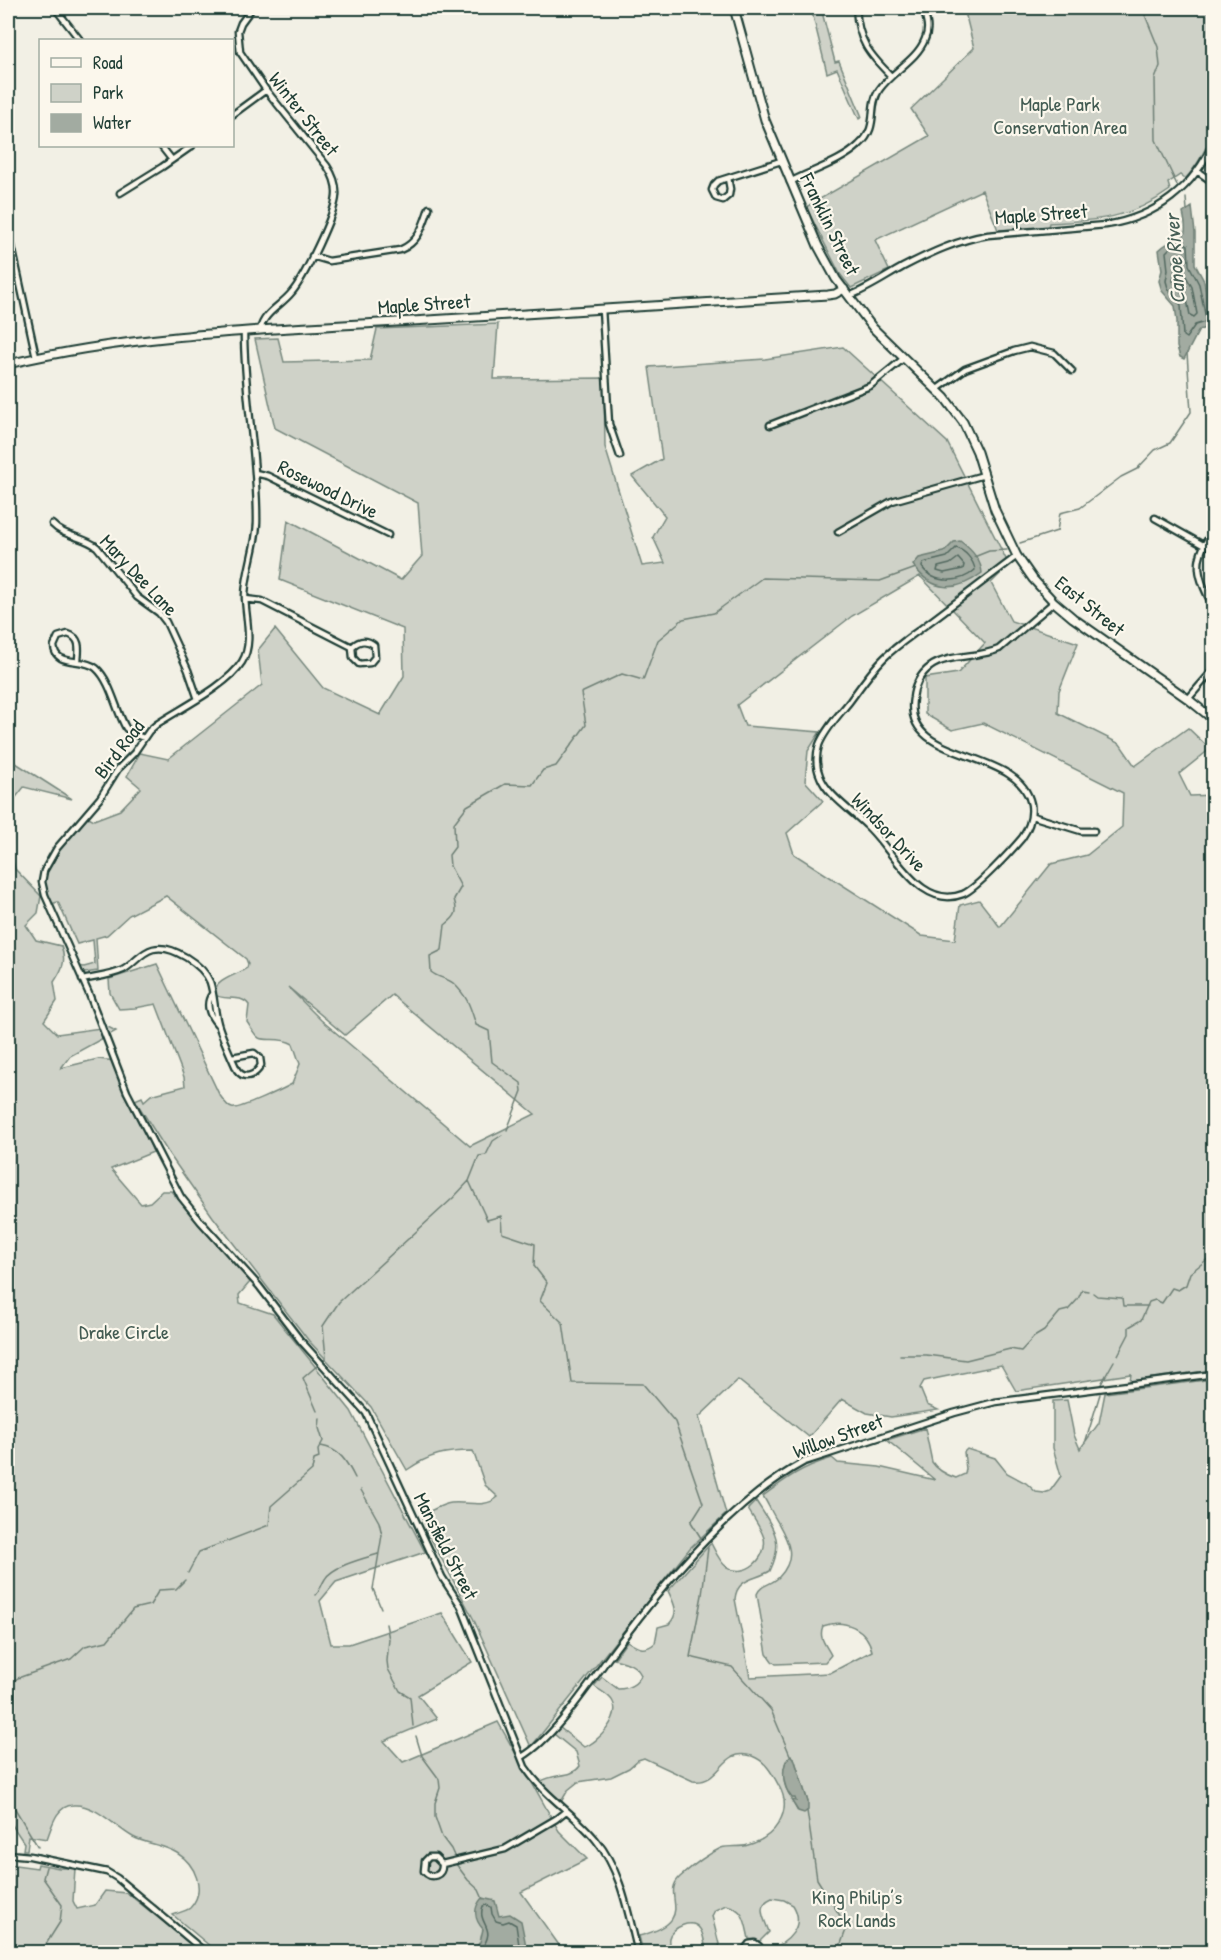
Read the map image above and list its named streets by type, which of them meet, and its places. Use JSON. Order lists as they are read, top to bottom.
{
  "streets": {
    "street": [
      "Winter Street",
      "Maple Street",
      "Franklin Street",
      "Rosewood Drive",
      "Mary Dee Lane",
      "East Street",
      "Bird Road",
      "Windsor Drive",
      "Willow Street",
      "Mansfield Street"
    ]
  },
  "crossings": [
    ["Winter Street", "Maple Street"],
    ["Maple Street", "Franklin Street"],
    ["Maple Street", "Bird Road"],
    ["Franklin Street", "East Street"],
    ["Rosewood Drive", "Bird Road"],
    ["Mary Dee Lane", "Bird Road"],
    ["East Street", "Windsor Drive"],
    ["Bird Road", "Mansfield Street"],
    ["Willow Street", "Mansfield Street"]
  ],
  "water": ["Canoe River"],
  "parks": ["Maple Park Conservation Area", "Drake Circle", "King Philip’s Rock Lands"],
  "legend": ["Road", "Park", "Water"]
}
